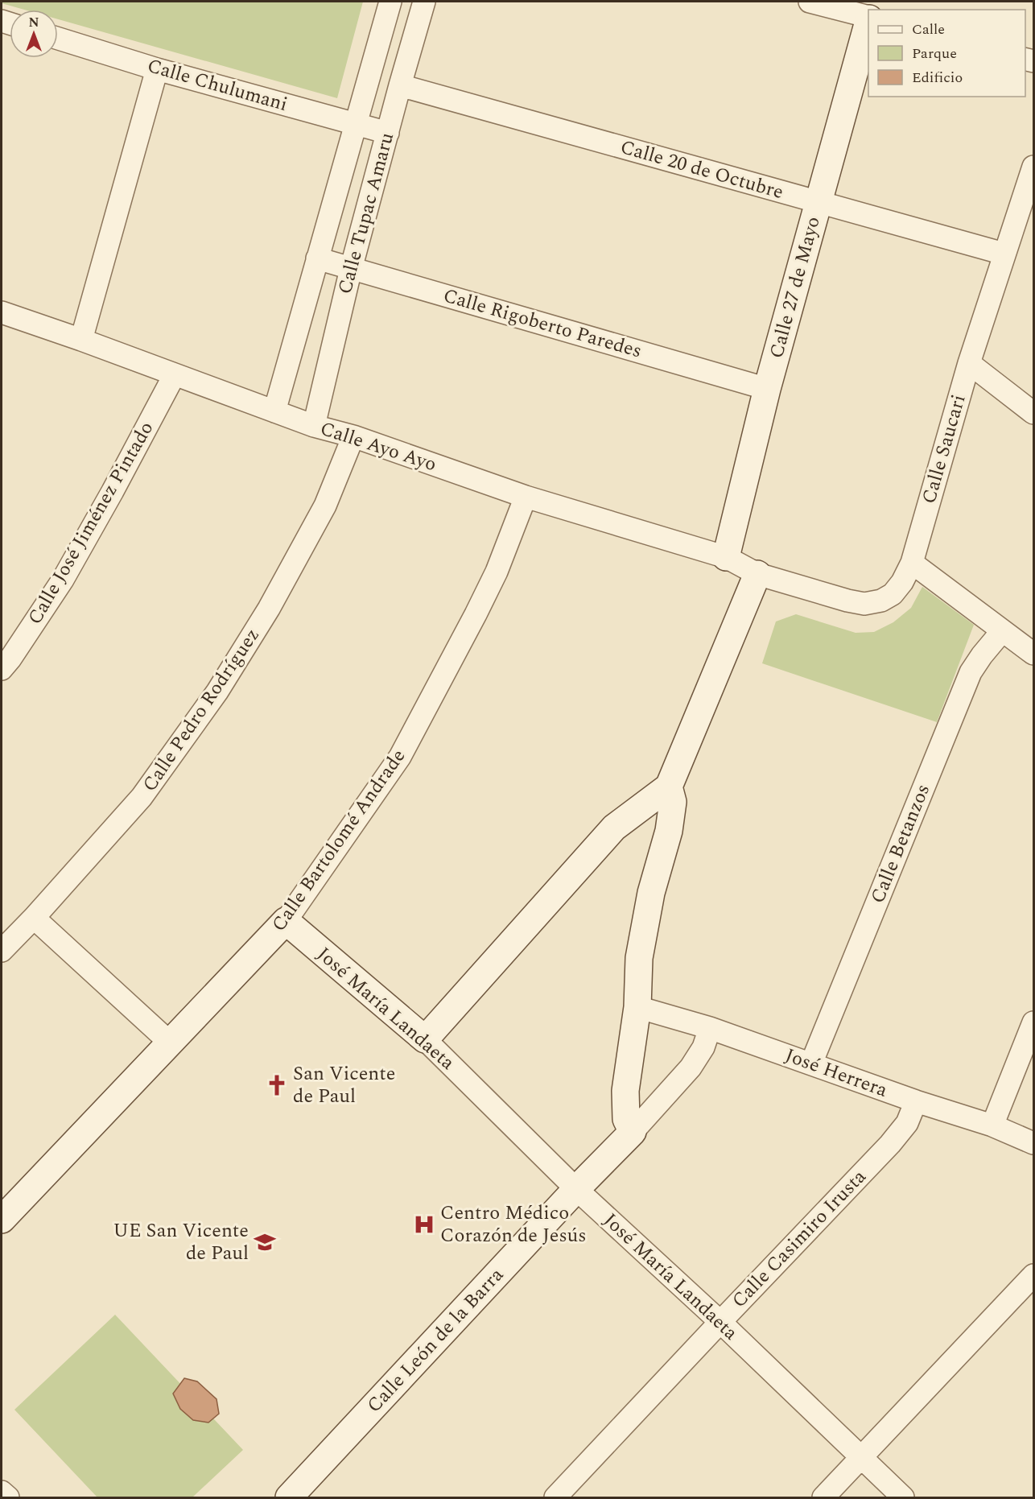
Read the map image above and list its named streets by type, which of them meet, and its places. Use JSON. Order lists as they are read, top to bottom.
{
  "streets": {
    "street": [
      "Calle Chulumani",
      "Calle 20 de Octubre",
      "Calle Tupac Amaru",
      "Calle 27 de Mayo",
      "Calle Rigoberto Paredes",
      "Calle Ayo Ayo",
      "Calle Saucari",
      "Calle José Jiménez Pintado",
      "Calle Pedro Rodríguez",
      "Calle Bartolomé Andrade",
      "Calle Betanzos",
      "José María Landaeta",
      "José Herrera",
      "Calle Casimiro Irusta",
      "Calle León de la Barra"
    ]
  },
  "crossings": [
    ["Calle Chulumani", "Calle Tupac Amaru"],
    ["Calle 20 de Octubre", "Calle Tupac Amaru"],
    ["Calle 20 de Octubre", "Calle 27 de Mayo"],
    ["Calle 20 de Octubre", "Calle Saucari"],
    ["Calle Tupac Amaru", "Calle Rigoberto Paredes"],
    ["Calle Tupac Amaru", "Calle Ayo Ayo"],
    ["Calle 27 de Mayo", "Calle Rigoberto Paredes"],
    ["Calle 27 de Mayo", "Calle Ayo Ayo"],
    ["Calle Ayo Ayo", "Calle Saucari"],
    ["Calle Ayo Ayo", "Calle José Jiménez Pintado"],
    ["Calle Ayo Ayo", "Calle Pedro Rodríguez"],
    ["Calle Ayo Ayo", "Calle Bartolomé Andrade"],
    ["Calle Bartolomé Andrade", "José María Landaeta"],
    ["Calle Betanzos", "José Herrera"],
    ["José María Landaeta", "Calle Casimiro Irusta"],
    ["José María Landaeta", "Calle León de la Barra"],
    ["José Herrera", "Calle Casimiro Irusta"],
    ["José Herrera", "Calle León de la Barra"]
  ],
  "places": {
    "church": ["San Vicente de Paul"],
    "hospital": ["Centro Médico Corazón de Jesús"],
    "school or university": ["UE San Vicente de Paul"]
  },
  "legend": ["Calle", "Parque", "Edificio"],
  "north": "top"
}
